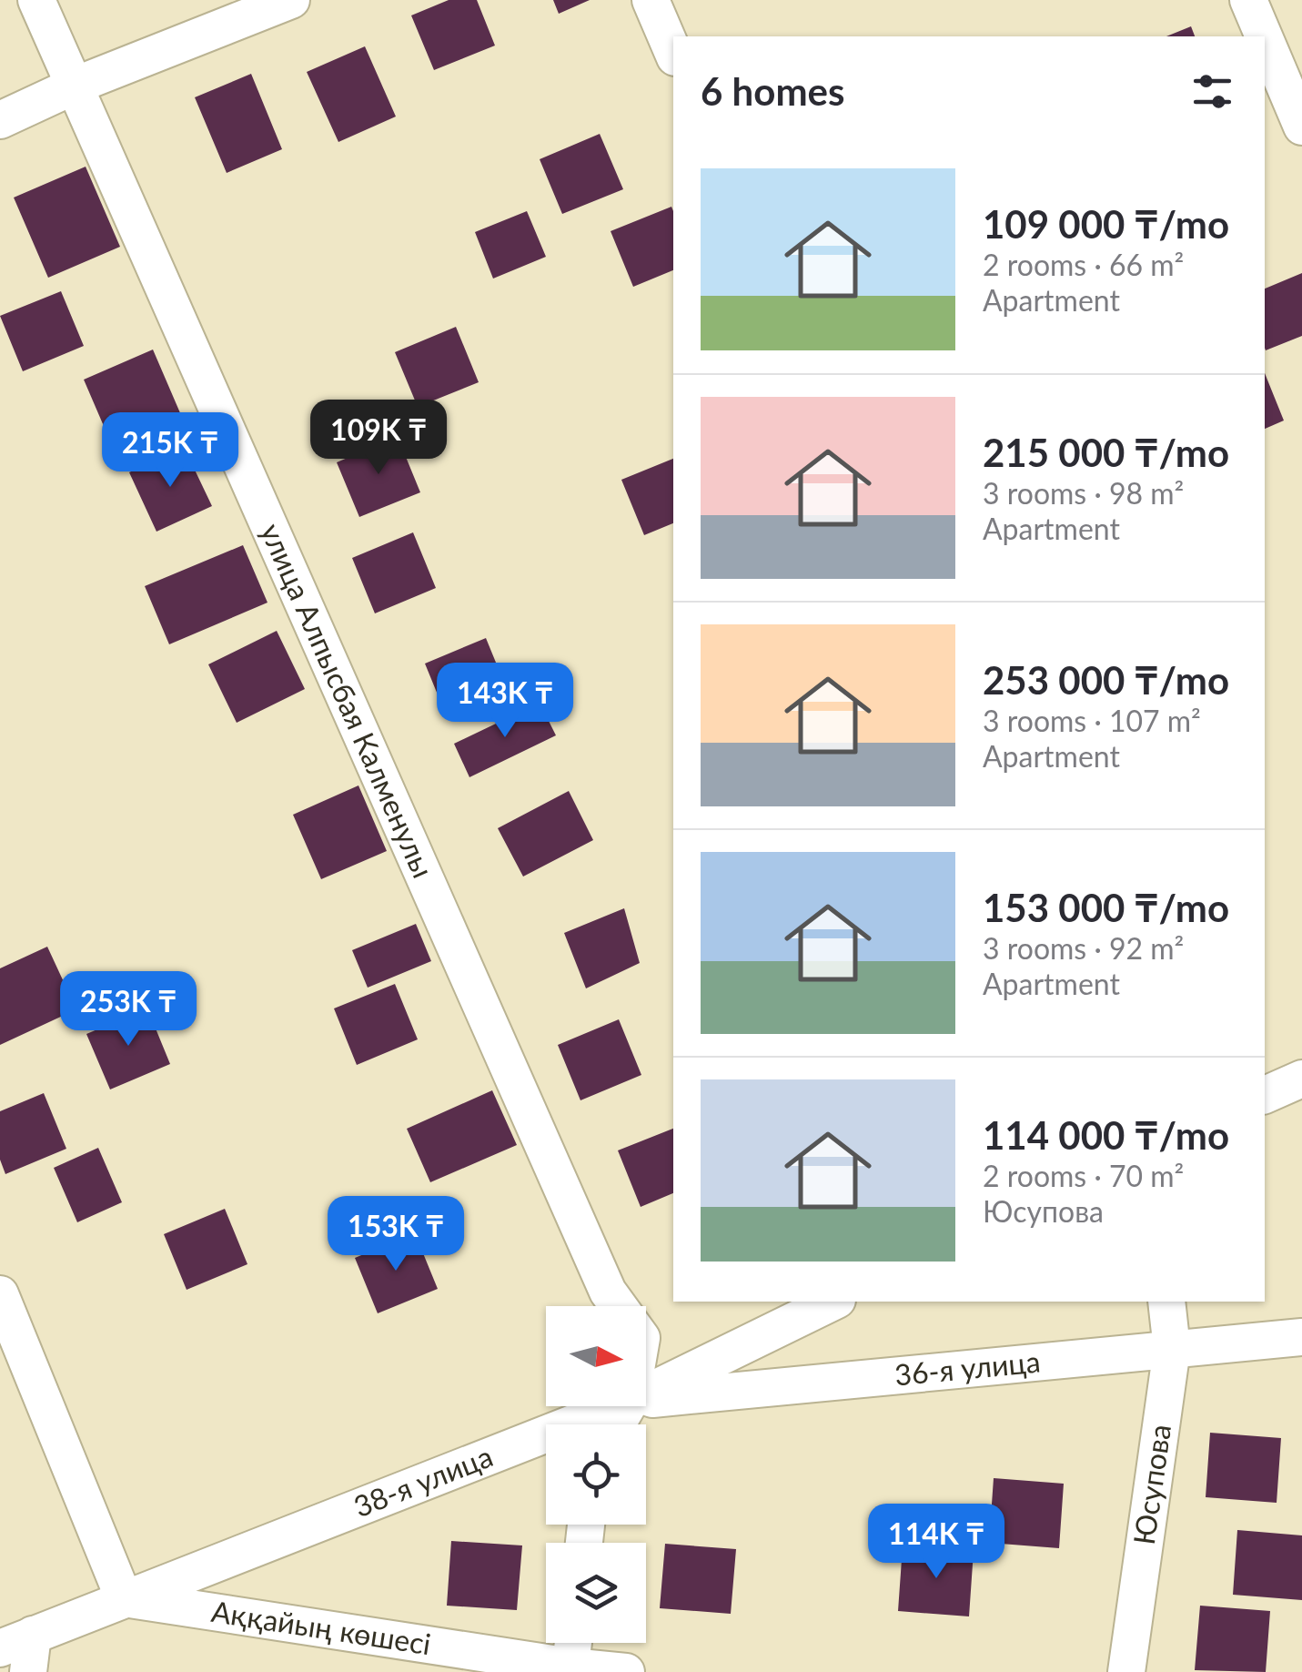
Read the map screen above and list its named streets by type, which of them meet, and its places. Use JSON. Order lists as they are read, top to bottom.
{
  "streets": {
    "street": [
      "улица Алпысбая Калменулы",
      "36-я улица",
      "38-я улица",
      "Юсупова",
      "Аққайың көшесі"
    ]
  },
  "crossings": [
    ["36-я улица", "Юсупова"],
    ["38-я улица", "Аққайың көшесі"]
  ],
  "north": "right",
  "page": {
    "heading": "6 homes",
    "list": [
      {
        "name": "109 000 ₸/mo",
        "note": "2 rooms · 66 m² · Apartment"
      },
      {
        "name": "215 000 ₸/mo",
        "note": "3 rooms · 98 m² · Apartment"
      },
      {
        "name": "253 000 ₸/mo",
        "note": "3 rooms · 107 m² · Apartment"
      },
      {
        "name": "153 000 ₸/mo",
        "note": "3 rooms · 92 m² · Apartment"
      },
      {
        "name": "114 000 ₸/mo",
        "note": "2 rooms · 70 m² · Юсупова"
      }
    ],
    "price": [
      "109K ₸",
      "215K ₸",
      "143K ₸",
      "253K ₸",
      "153K ₸",
      "114K ₸"
    ]
  }
}
